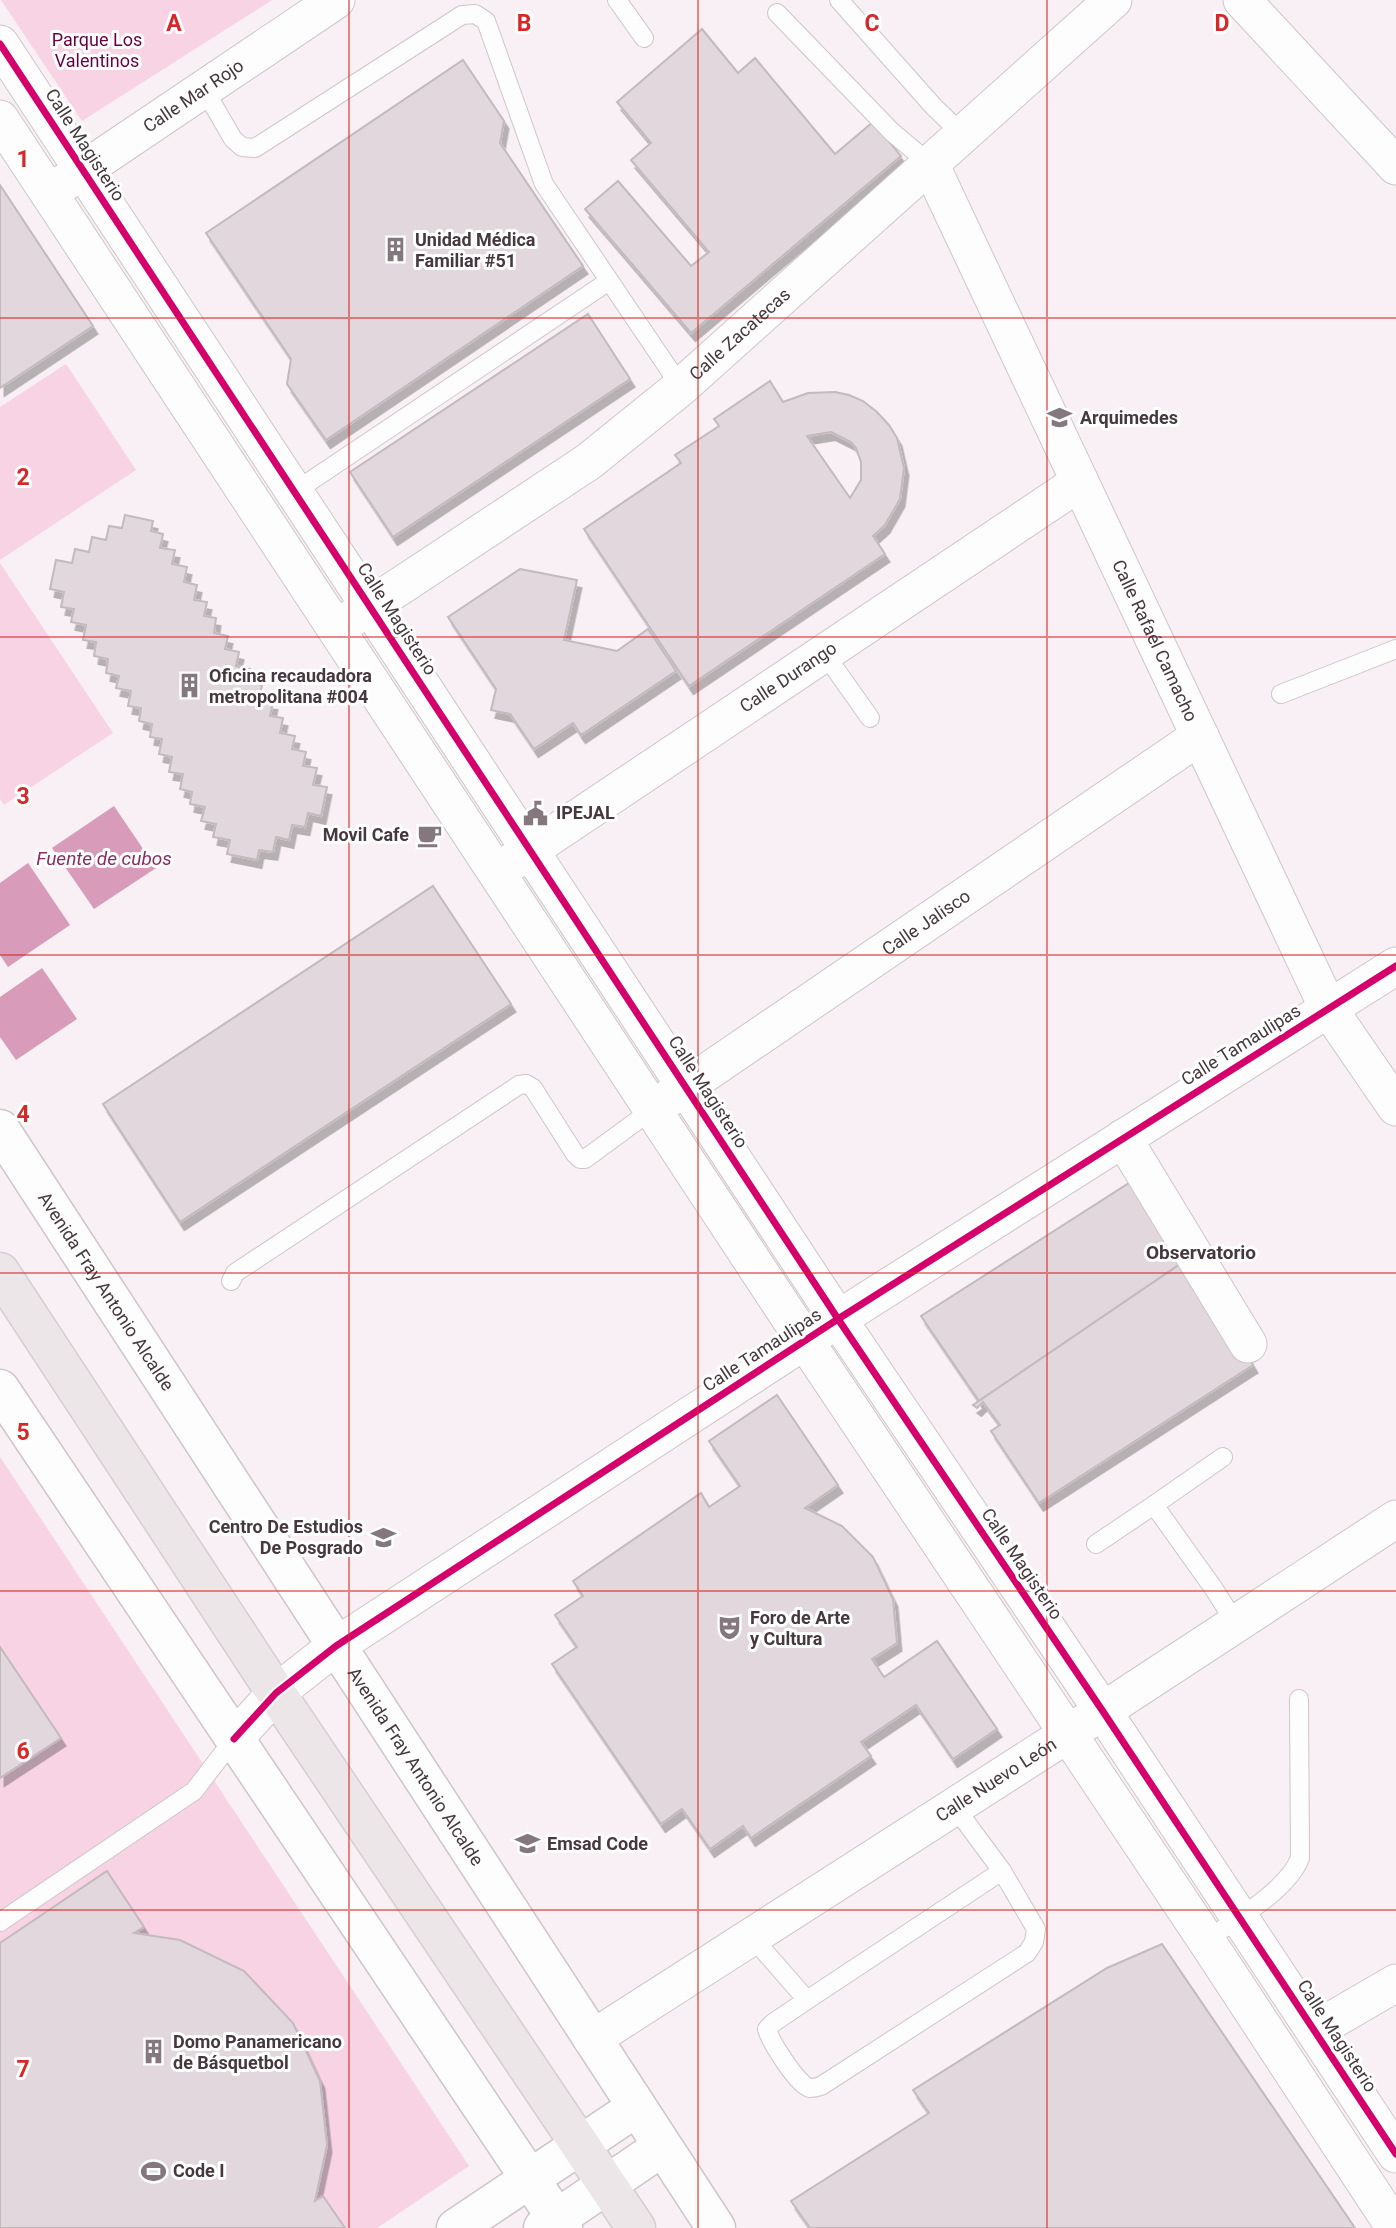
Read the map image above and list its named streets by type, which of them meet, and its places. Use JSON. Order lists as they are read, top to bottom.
{
  "streets": {
    "street": [
      "Calle Mar Rojo",
      "Calle Magisterio",
      "Calle Zacatecas",
      "Calle Rafaél Camacho",
      "Calle Durango",
      "Calle Jalisco",
      "Calle Tamaulipas",
      "Avenida Fray Antonio Alcalde",
      "Calle Nuevo León"
    ]
  },
  "crossings": [
    ["Calle Mar Rojo", "Calle Magisterio"],
    ["Calle Magisterio", "Calle Zacatecas"],
    ["Calle Magisterio", "Calle Durango"],
    ["Calle Magisterio", "Calle Jalisco"],
    ["Calle Magisterio", "Calle Tamaulipas"],
    ["Calle Magisterio", "Calle Nuevo León"],
    ["Calle Zacatecas", "Calle Rafaél Camacho"],
    ["Calle Rafaél Camacho", "Calle Durango"],
    ["Calle Rafaél Camacho", "Calle Jalisco"],
    ["Calle Rafaél Camacho", "Calle Tamaulipas"],
    ["Calle Tamaulipas", "Avenida Fray Antonio Alcalde"],
    ["Avenida Fray Antonio Alcalde", "Calle Nuevo León"]
  ],
  "districts": ["Observatorio"],
  "water": ["Fuente de cubos"],
  "parks": ["Parque Los Valentinos"],
  "places": {
    "building": ["Unidad Médica Familiar #51", "Oficina recaudadora metropolitana #004", "Domo Panamericano de Básquetbol"],
    "school or university": ["Arquimedes", "Centro De Estudios De Posgrado", "Emsad Code"],
    "public building": ["IPEJAL"],
    "cafe": ["Movil Cafe"],
    "theatre": ["Foro de Arte y Cultura"],
    "sports": ["Code I"]
  },
  "grid": {
    "columns": [
      "A",
      "B",
      "C",
      "D"
    ],
    "rows": [
      "1",
      "2",
      "3",
      "4",
      "5",
      "6",
      "7"
    ]
  }
}
